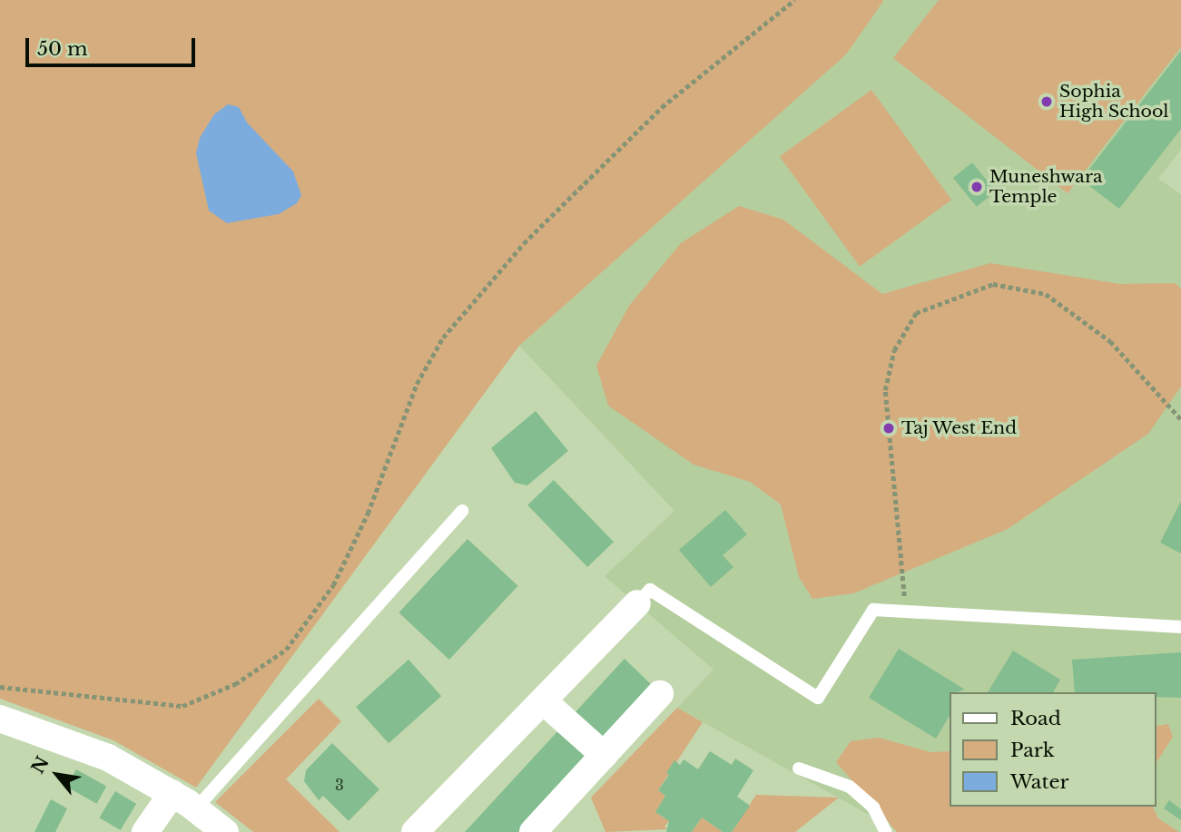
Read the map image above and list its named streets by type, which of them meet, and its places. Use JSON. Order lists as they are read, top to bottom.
{
  "places": ["Sophia High School", "Muneshwara Temple", "Taj West End"],
  "house_numbers": ["3"],
  "legend": ["Road", "Park", "Water"],
  "scale_bar": "50 m",
  "north": "top left"
}
